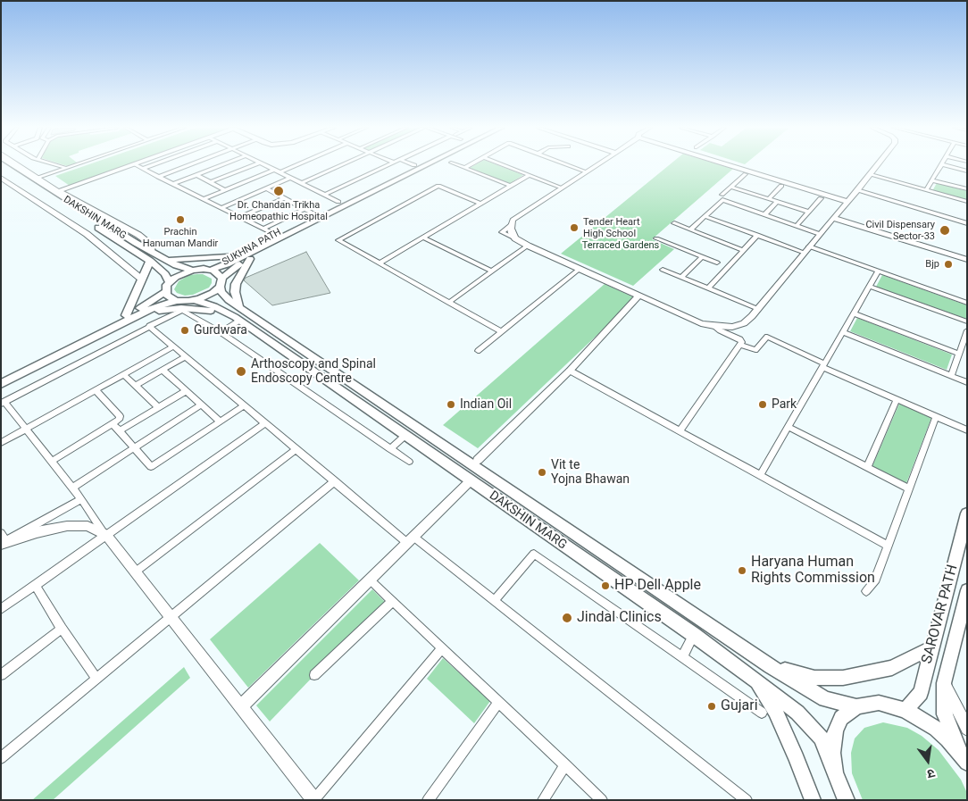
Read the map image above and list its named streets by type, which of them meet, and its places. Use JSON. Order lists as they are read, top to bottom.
{
  "streets": {
    "main road": ["DAKSHIN MARG", "SUKHNA PATH", "SAROVAR PATH"]
  },
  "crossings": [
    ["DAKSHIN MARG", "SUKHNA PATH"]
  ],
  "parks": ["Terraced Gardens"],
  "places": [
    "Dr. Chandan Trikha Homeopathic Hospital",
    "Prachin Hanuman Mandir",
    "Tender Heart High School",
    "Civil Dispensary Sector-33",
    "Bjp",
    "Gurdwara",
    "Arthoscopy and Spinal Endoscopy Centre",
    "Indian Oil",
    "Park",
    "Vit te Yojna Bhawan",
    "Haryana Human Rights Commission",
    "HP Dell Apple",
    "Jindal Clinics",
    "Gujari"
  ],
  "north": "bottom"
}
